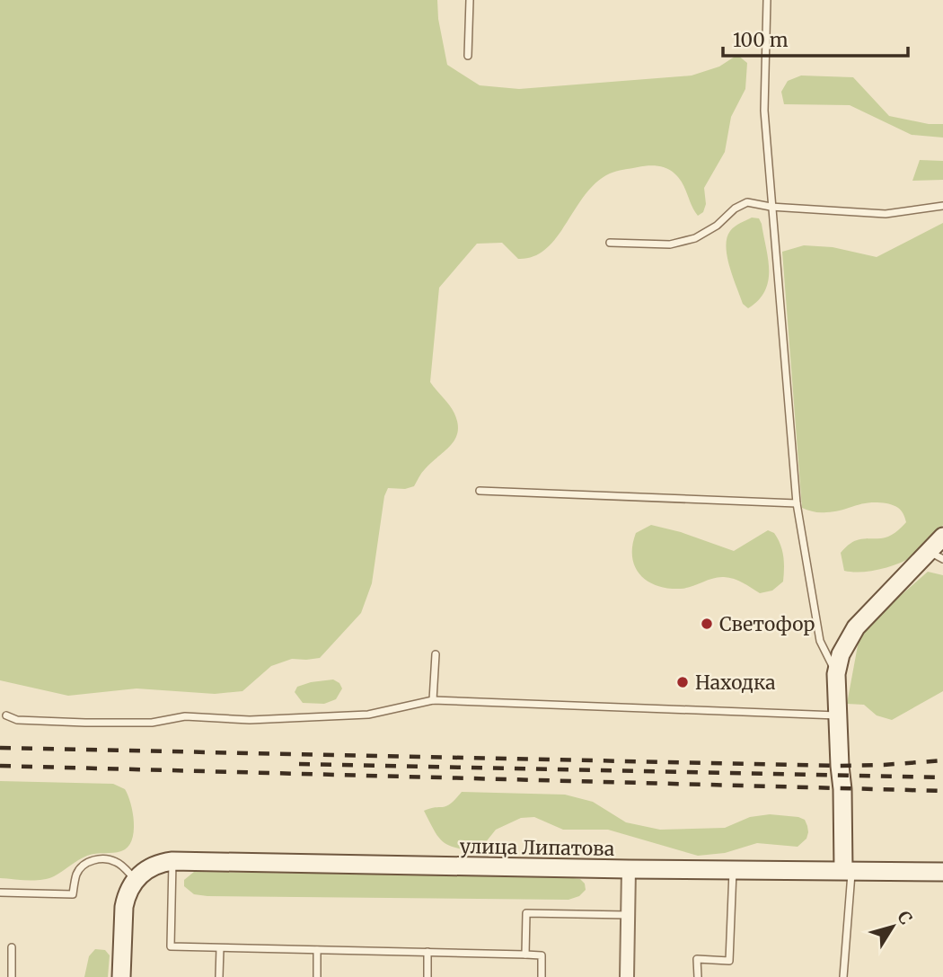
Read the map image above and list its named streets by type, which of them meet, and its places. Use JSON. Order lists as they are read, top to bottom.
{
  "streets": {
    "street": ["улица Липатова"]
  },
  "places": ["Светофор", "Находка"],
  "scale_bar": "100 m",
  "north": "top right"
}
